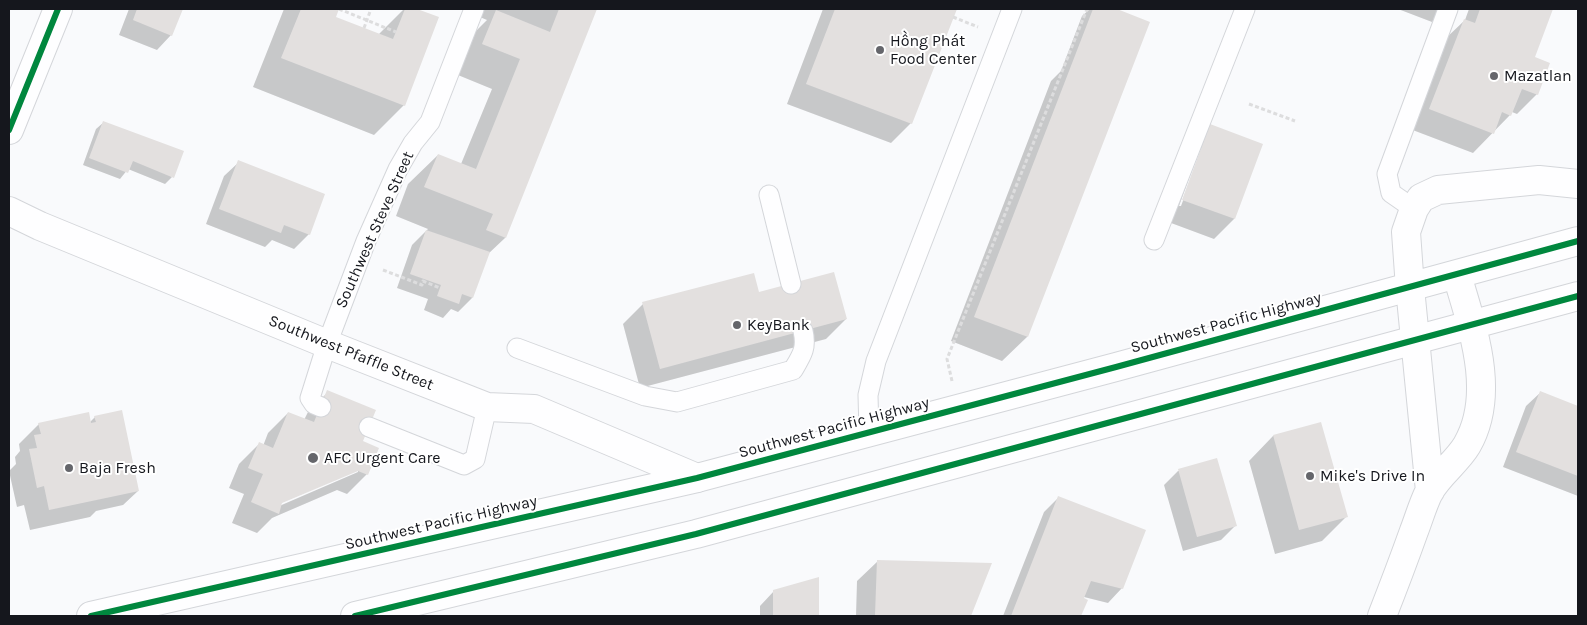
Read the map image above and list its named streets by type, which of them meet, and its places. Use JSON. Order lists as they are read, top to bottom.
{
  "streets": {
    "main road": ["Southwest Pacific Highway", "Southwest Pfaffle Street"],
    "lane": ["Southwest Steve Street"]
  },
  "crossings": [
    ["Southwest Steve Street", "Southwest Pfaffle Street"],
    ["Southwest Pacific Highway", "Southwest Pfaffle Street"]
  ],
  "places": [
    "Hồng Phát Food Center",
    "Mazatlan",
    "KeyBank",
    "AFC Urgent Care",
    "Baja Fresh",
    "Mike's Drive In"
  ]
}
